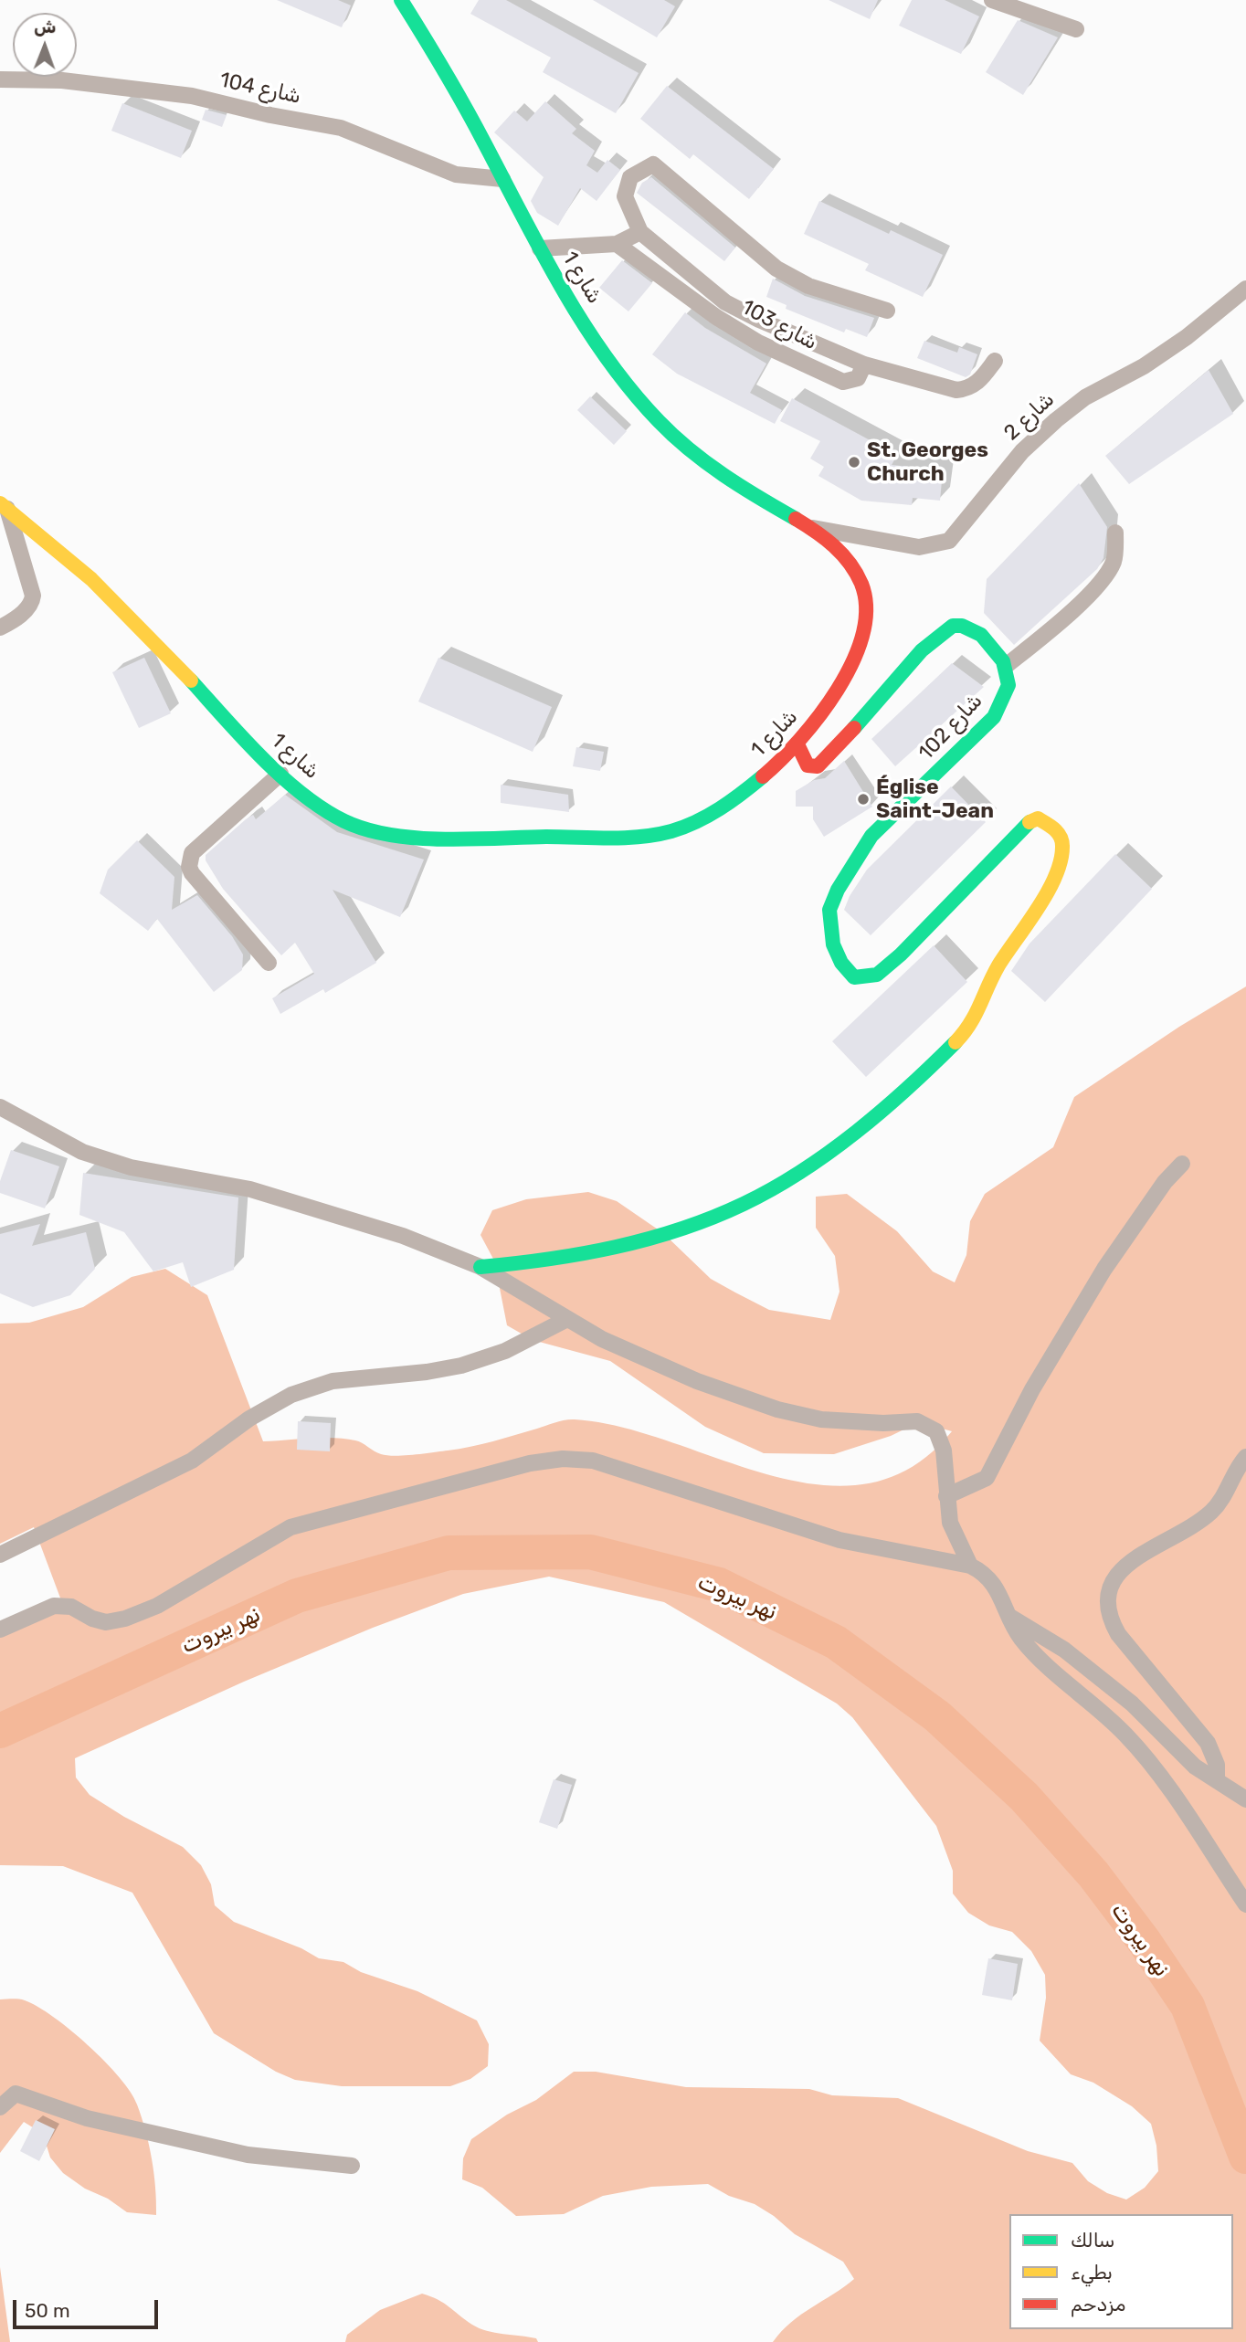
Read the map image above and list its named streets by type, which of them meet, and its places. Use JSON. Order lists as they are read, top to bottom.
{
  "streets": {
    "street": [
      "شارع 104",
      "شارع 1",
      "شارع 103",
      "شارع 2",
      "شارع 102"
    ]
  },
  "crossings": [
    ["شارع 104", "شارع 1"],
    ["شارع 1", "شارع 2"]
  ],
  "water": ["نهر بيروت"],
  "places": ["St. Georges Church", "Église Saint-Jean"],
  "legend": ["سالك", "بطيء", "مزدحم"],
  "scale_bar": "50 m",
  "north": "top"
}
